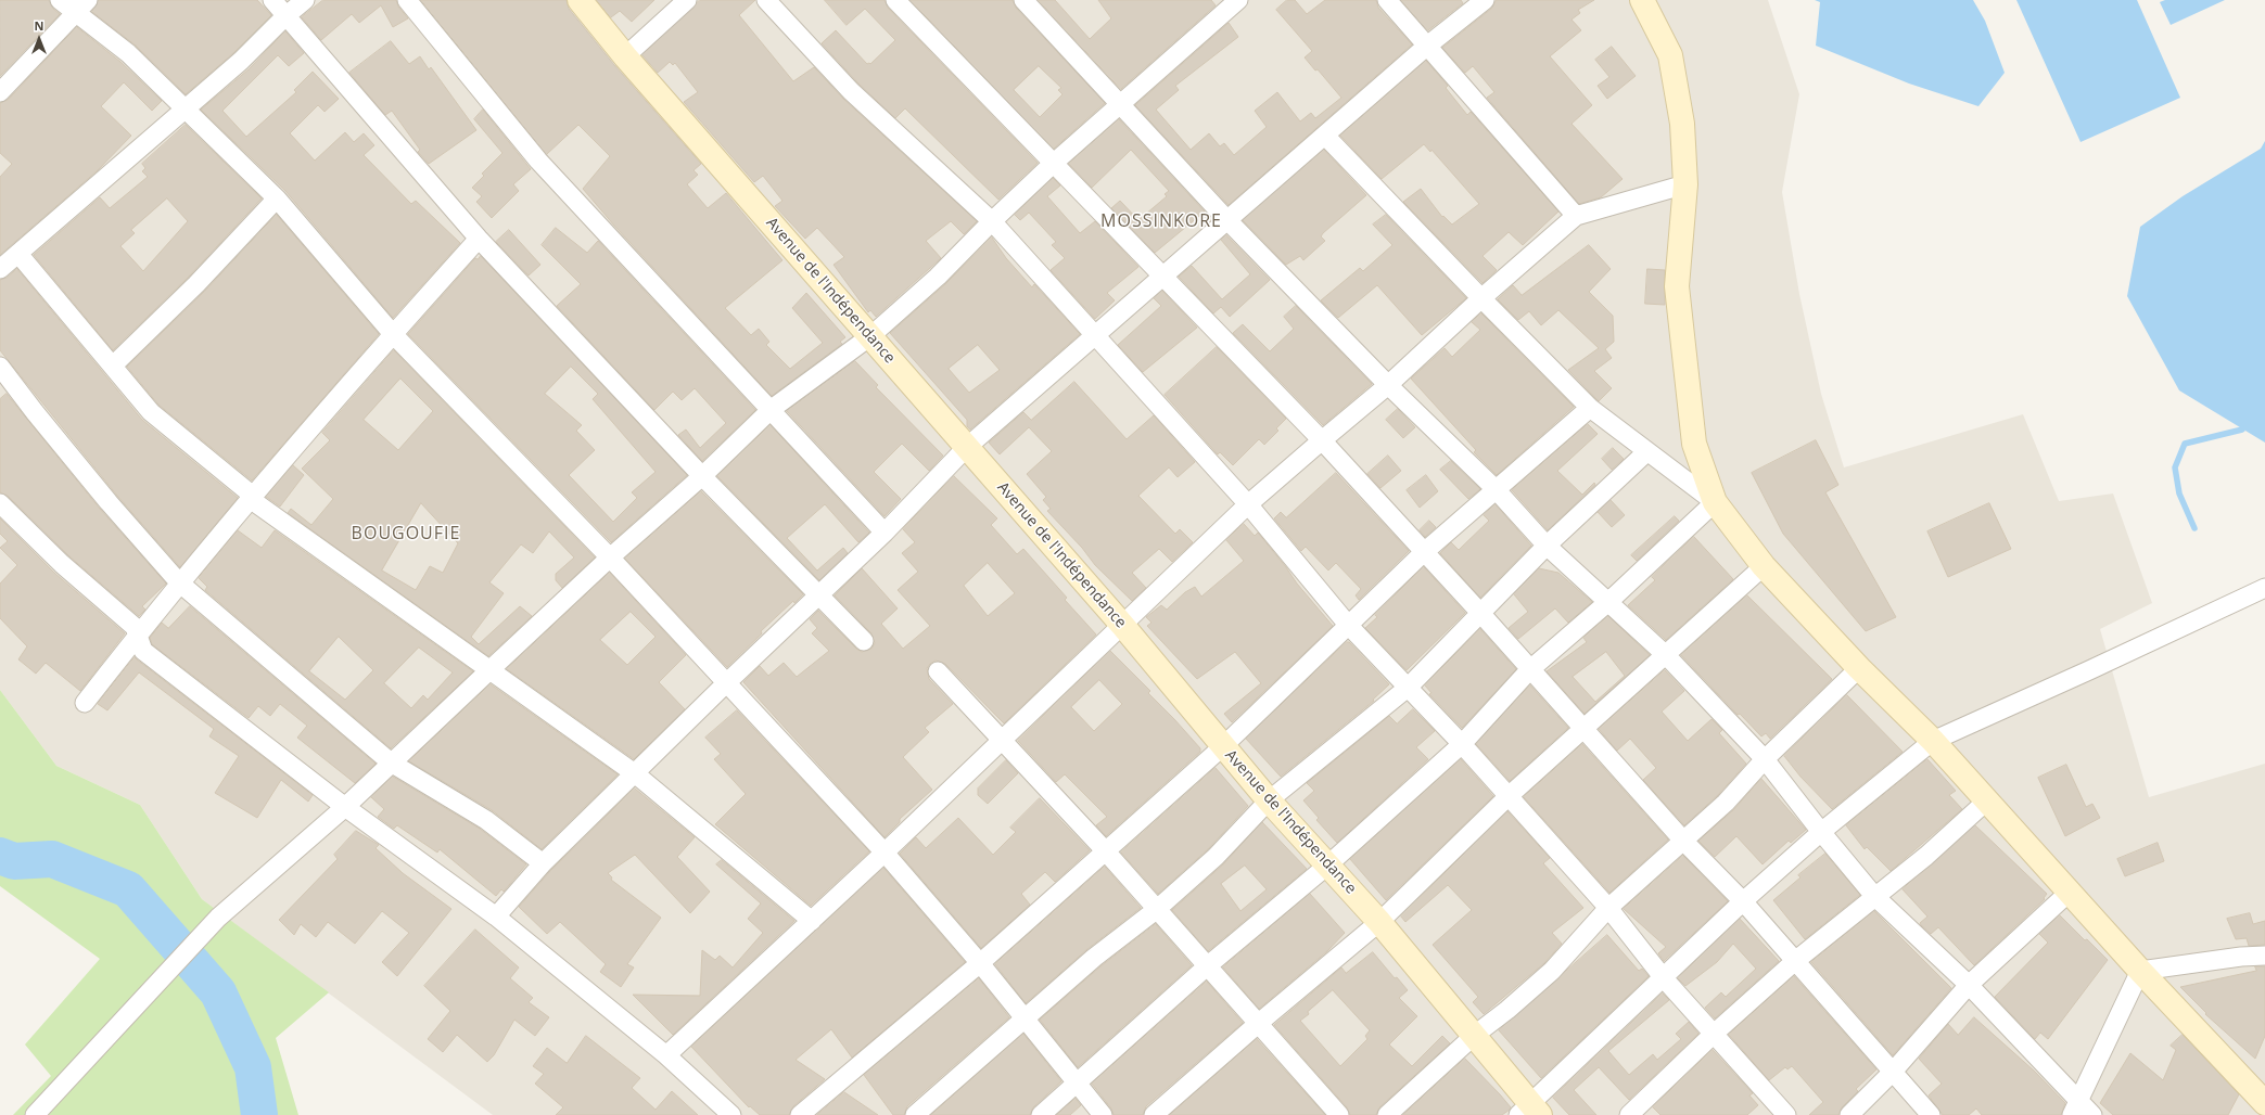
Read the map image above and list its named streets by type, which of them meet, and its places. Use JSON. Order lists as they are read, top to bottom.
{
  "streets": {
    "main road": ["Avenue de l'Indépendance"]
  },
  "districts": ["MOSSINKORE", "BOUGOUFIE"],
  "north": "top"
}
